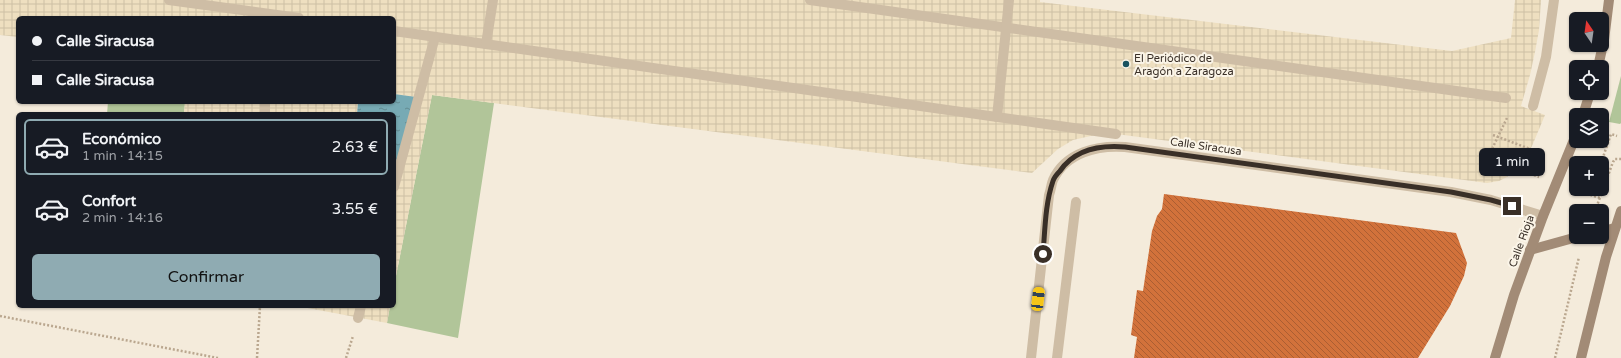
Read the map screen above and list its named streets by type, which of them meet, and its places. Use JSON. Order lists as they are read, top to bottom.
{
  "streets": {
    "main road": ["Calle Rioja"],
    "street": ["Calle Siracusa"]
  },
  "crossings": [
    ["Calle Siracusa", "Calle Rioja"]
  ],
  "places": ["El Periódico de Aragón a Zaragoza"],
  "north": "top",
  "page": {
    "map_buttons": ["+", "−"],
    "banner": ["Calle Siracusa", "Calle Siracusa"],
    "list": [
      {
        "name": "Económico",
        "note": "1 min · 14:15",
        "value": "2.63 €"
      },
      {
        "name": "Confort",
        "note": "2 min · 14:16",
        "value": "3.55 €"
      }
    ],
    "bubble": "1 min",
    "buttons": "Confirmar"
  }
}
